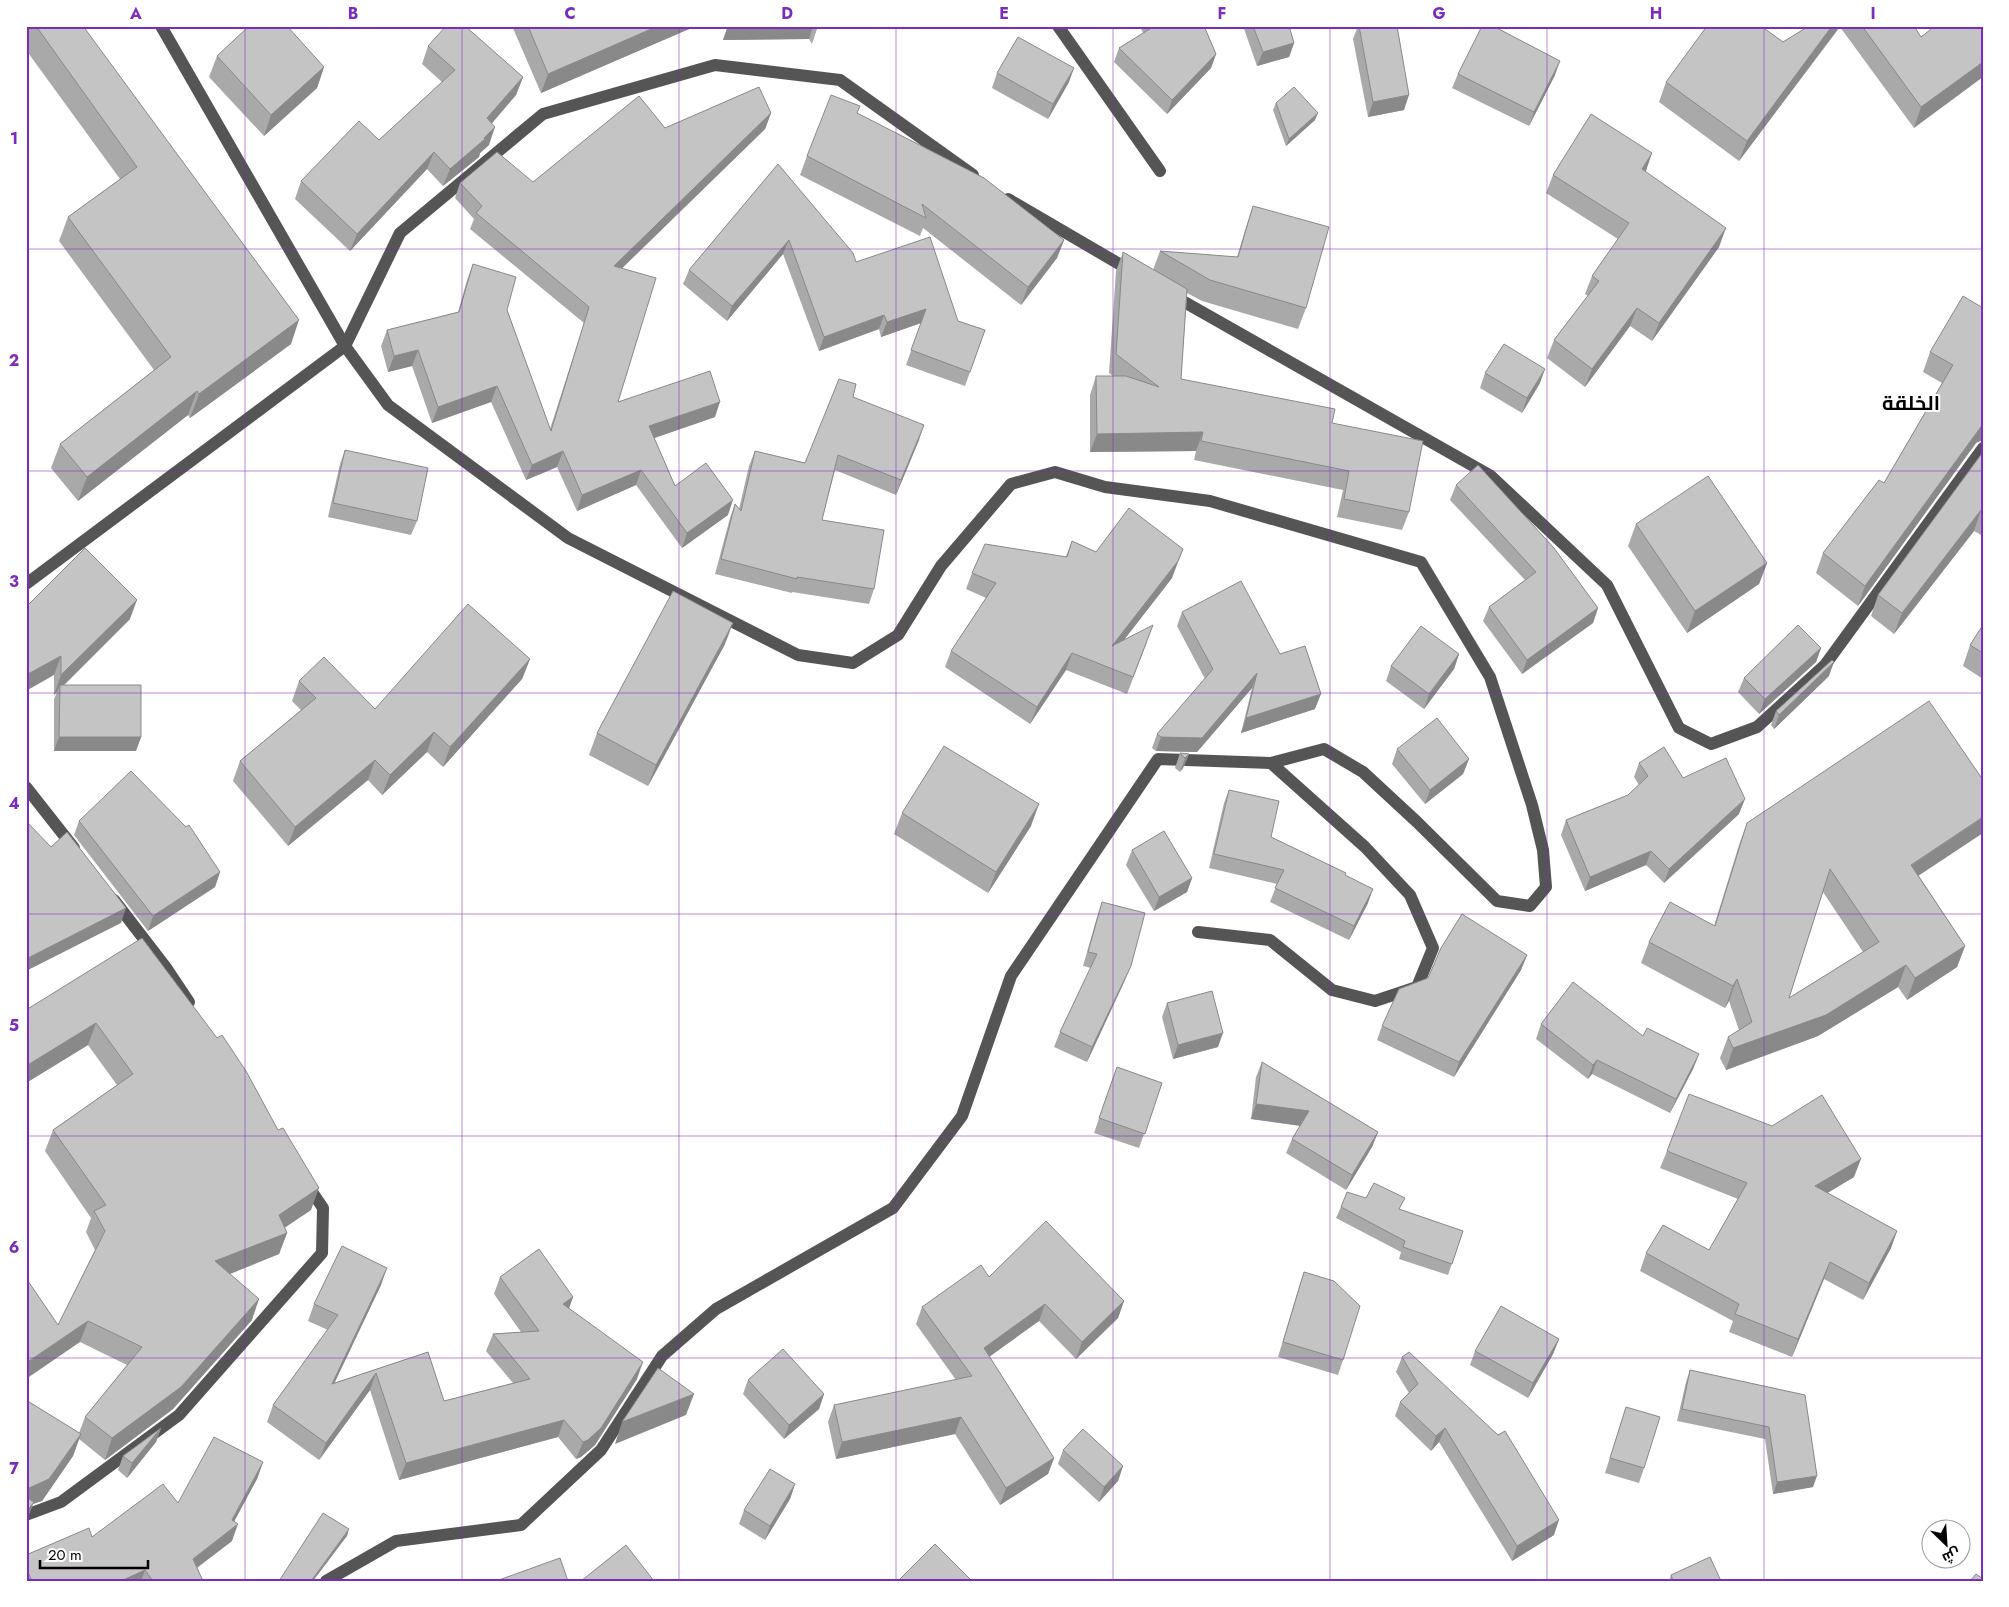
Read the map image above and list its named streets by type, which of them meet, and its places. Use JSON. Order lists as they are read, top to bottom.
{
  "districts": ["الخلقة"],
  "scale_bar": "20 m",
  "north": "bottom right",
  "grid": {
    "columns": [
      "A",
      "B",
      "C",
      "D",
      "E",
      "F",
      "G",
      "H",
      "I"
    ],
    "rows": [
      "1",
      "2",
      "3",
      "4",
      "5",
      "6",
      "7"
    ]
  }
}
